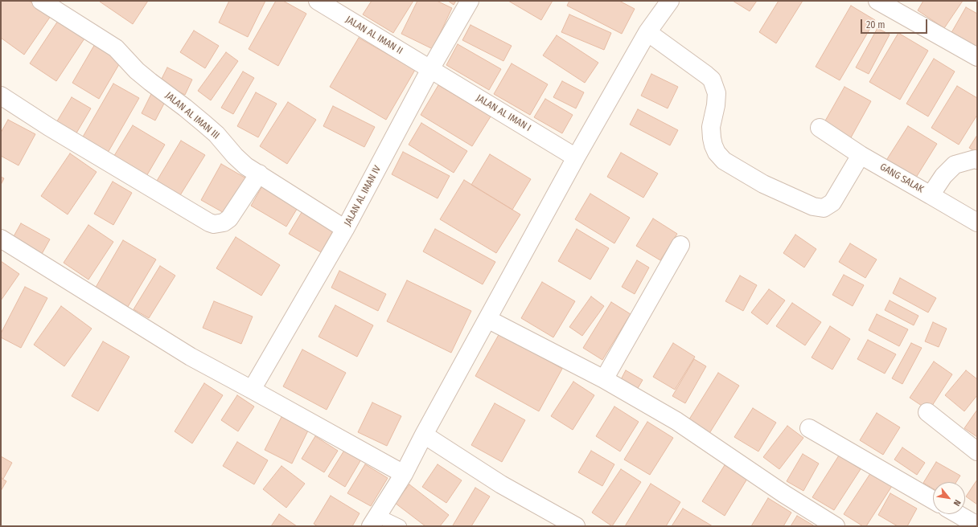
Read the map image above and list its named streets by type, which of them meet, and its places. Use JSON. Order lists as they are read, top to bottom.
{
  "streets": {
    "street": [
      "JALAN AL IMAN II",
      "JALAN AL IMAN I",
      "JALAN AL IMAN III",
      "GANG SALAK",
      "JALAN AL IMAN IV"
    ]
  },
  "crossings": [
    ["JALAN AL IMAN II", "JALAN AL IMAN I"],
    ["JALAN AL IMAN II", "JALAN AL IMAN IV"],
    ["JALAN AL IMAN I", "JALAN AL IMAN IV"],
    ["JALAN AL IMAN III", "JALAN AL IMAN IV"]
  ],
  "scale_bar": "20 m",
  "north": "bottom right"
}
